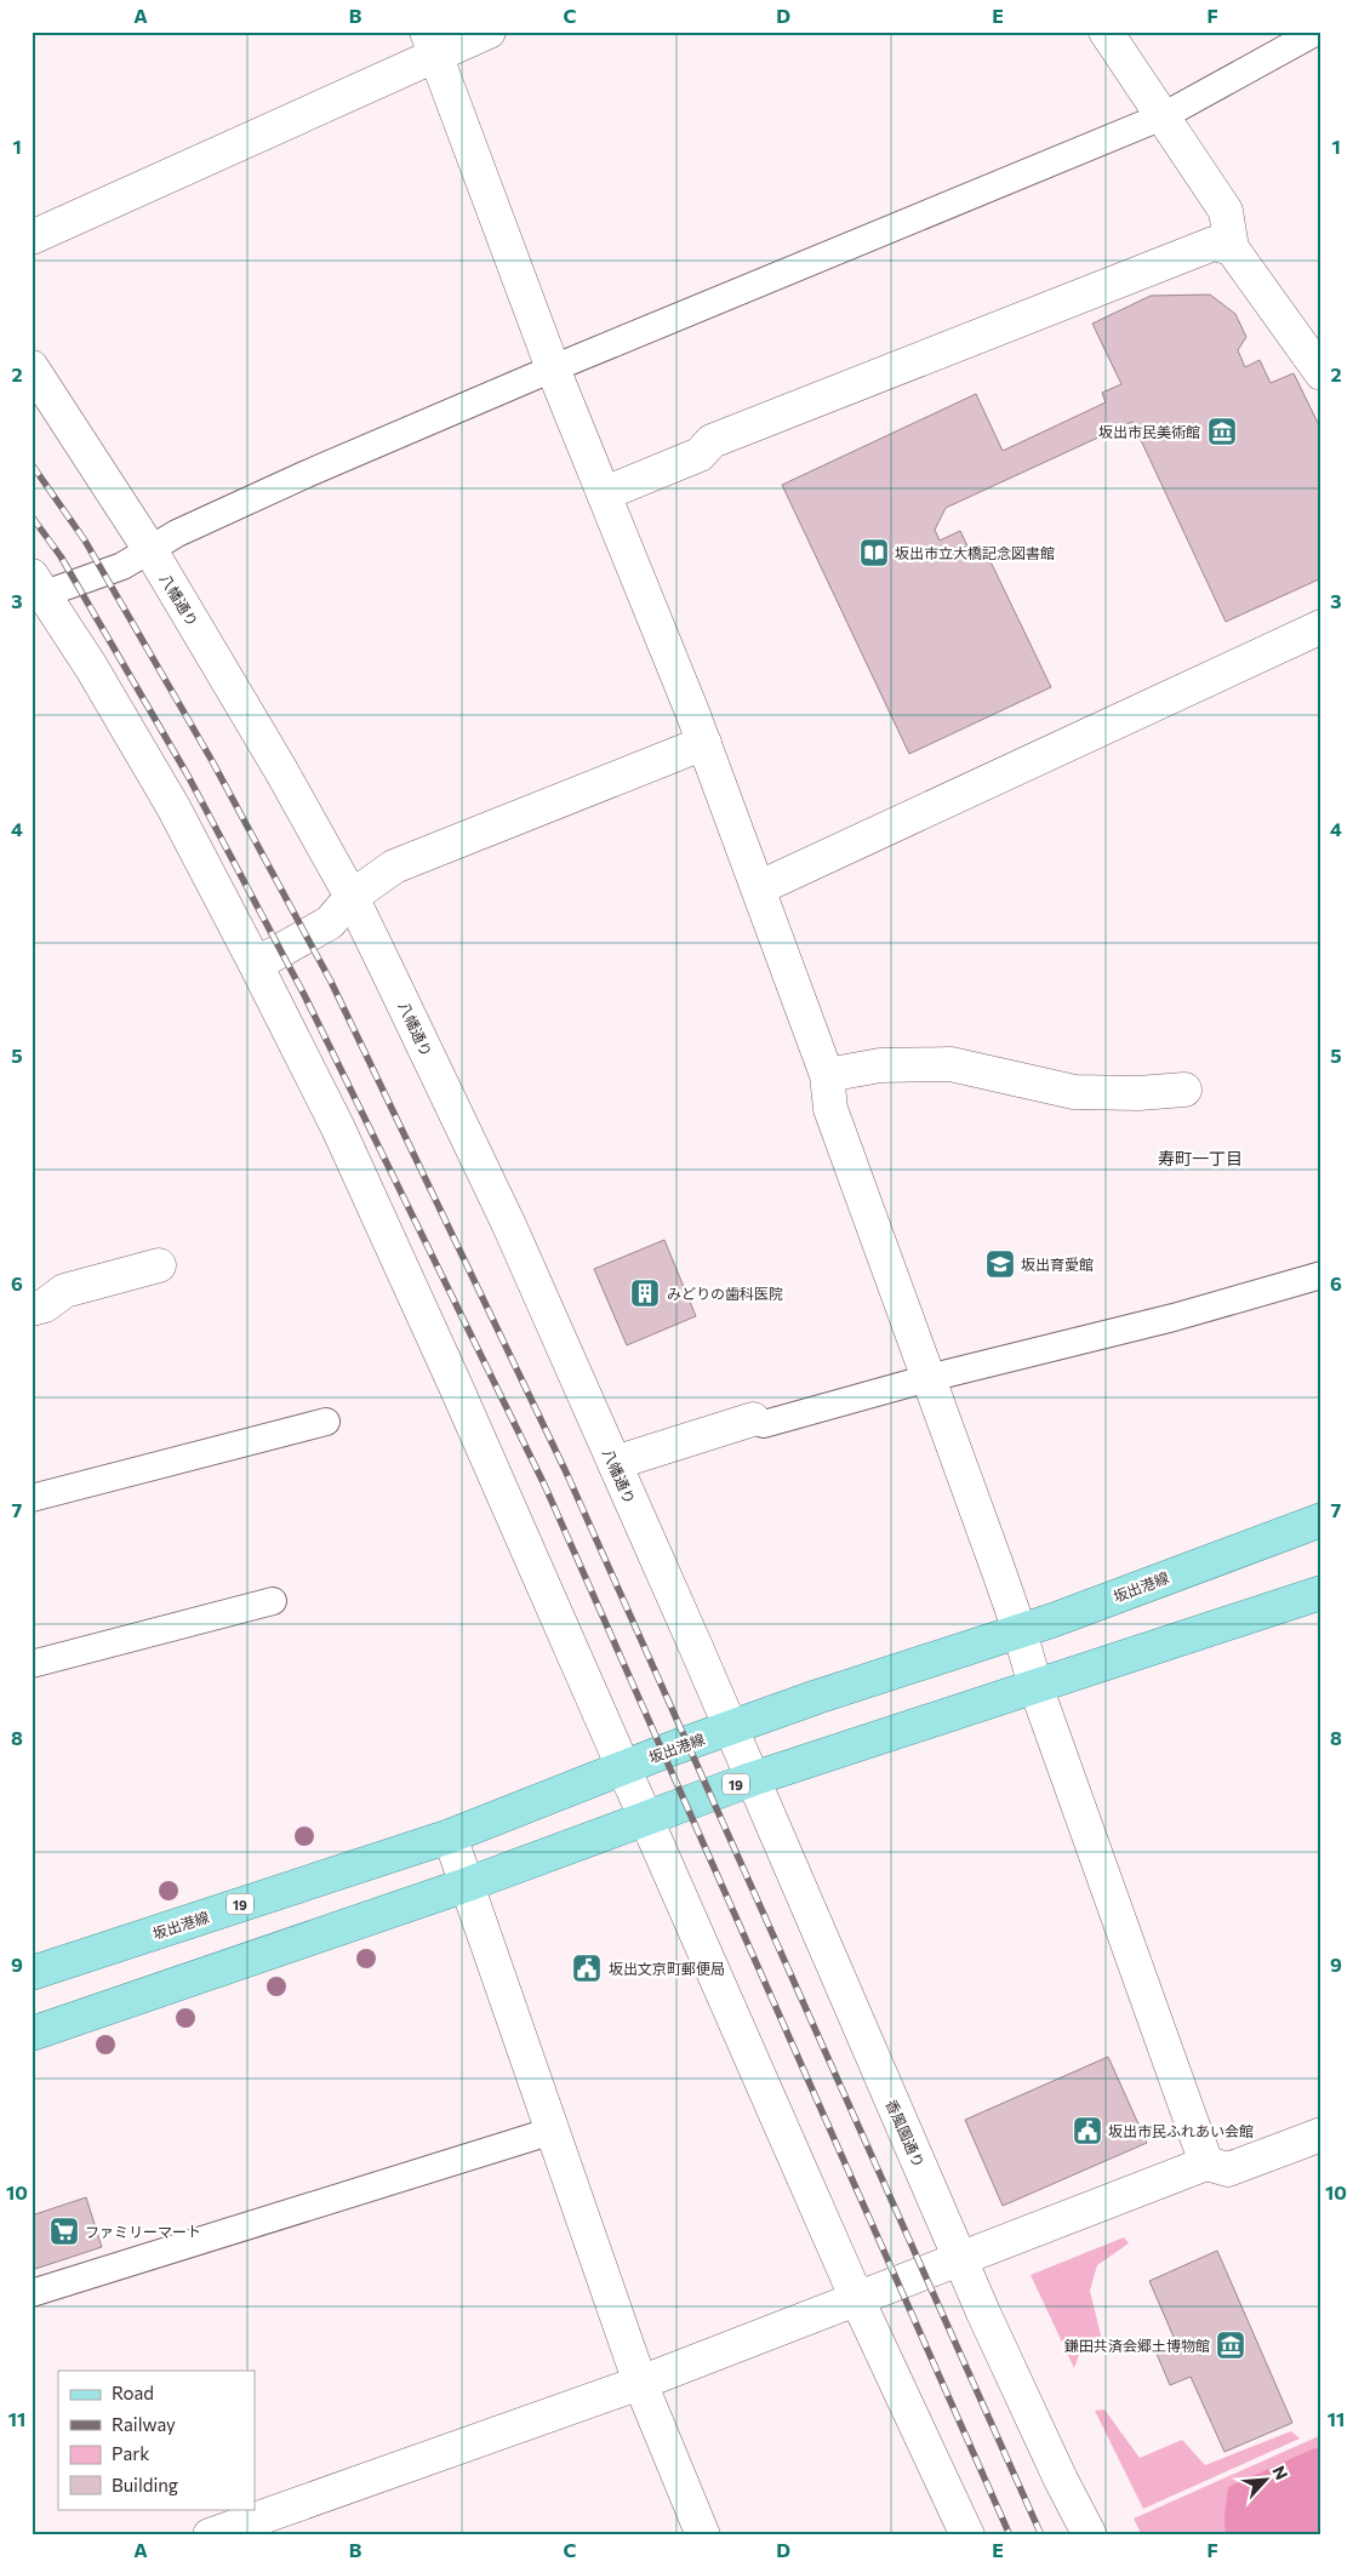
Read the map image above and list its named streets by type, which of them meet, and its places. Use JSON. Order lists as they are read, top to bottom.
{
  "streets": {
    "main road": ["坂出港線", "19"],
    "street": ["八幡通り", "香風園通り"]
  },
  "crossings": [
    ["八幡通り", "坂出港線"],
    ["八幡通り", "香風園通り"],
    ["坂出港線", "香風園通り"],
    ["19", "香風園通り"]
  ],
  "districts": ["寿町一丁目"],
  "places": {
    "museum": ["坂出市民美術館", "鎌田共済会郷土博物館"],
    "library": ["坂出市立大橋記念図書館"],
    "school or university": ["坂出育愛館"],
    "building": ["みどりの歯科医院"],
    "public building": ["坂出文京町郵便局", "坂出市民ふれあい会館"],
    "supermarket": ["ファミリーマート"]
  },
  "legend": [
    "Road",
    "Railway",
    "Park",
    "Building"
  ],
  "north": "top right",
  "grid": {
    "columns": [
      "A",
      "B",
      "C",
      "D",
      "E",
      "F"
    ],
    "rows": [
      "1",
      "2",
      "3",
      "4",
      "5",
      "6",
      "7",
      "8",
      "9",
      "10",
      "11"
    ]
  }
}
